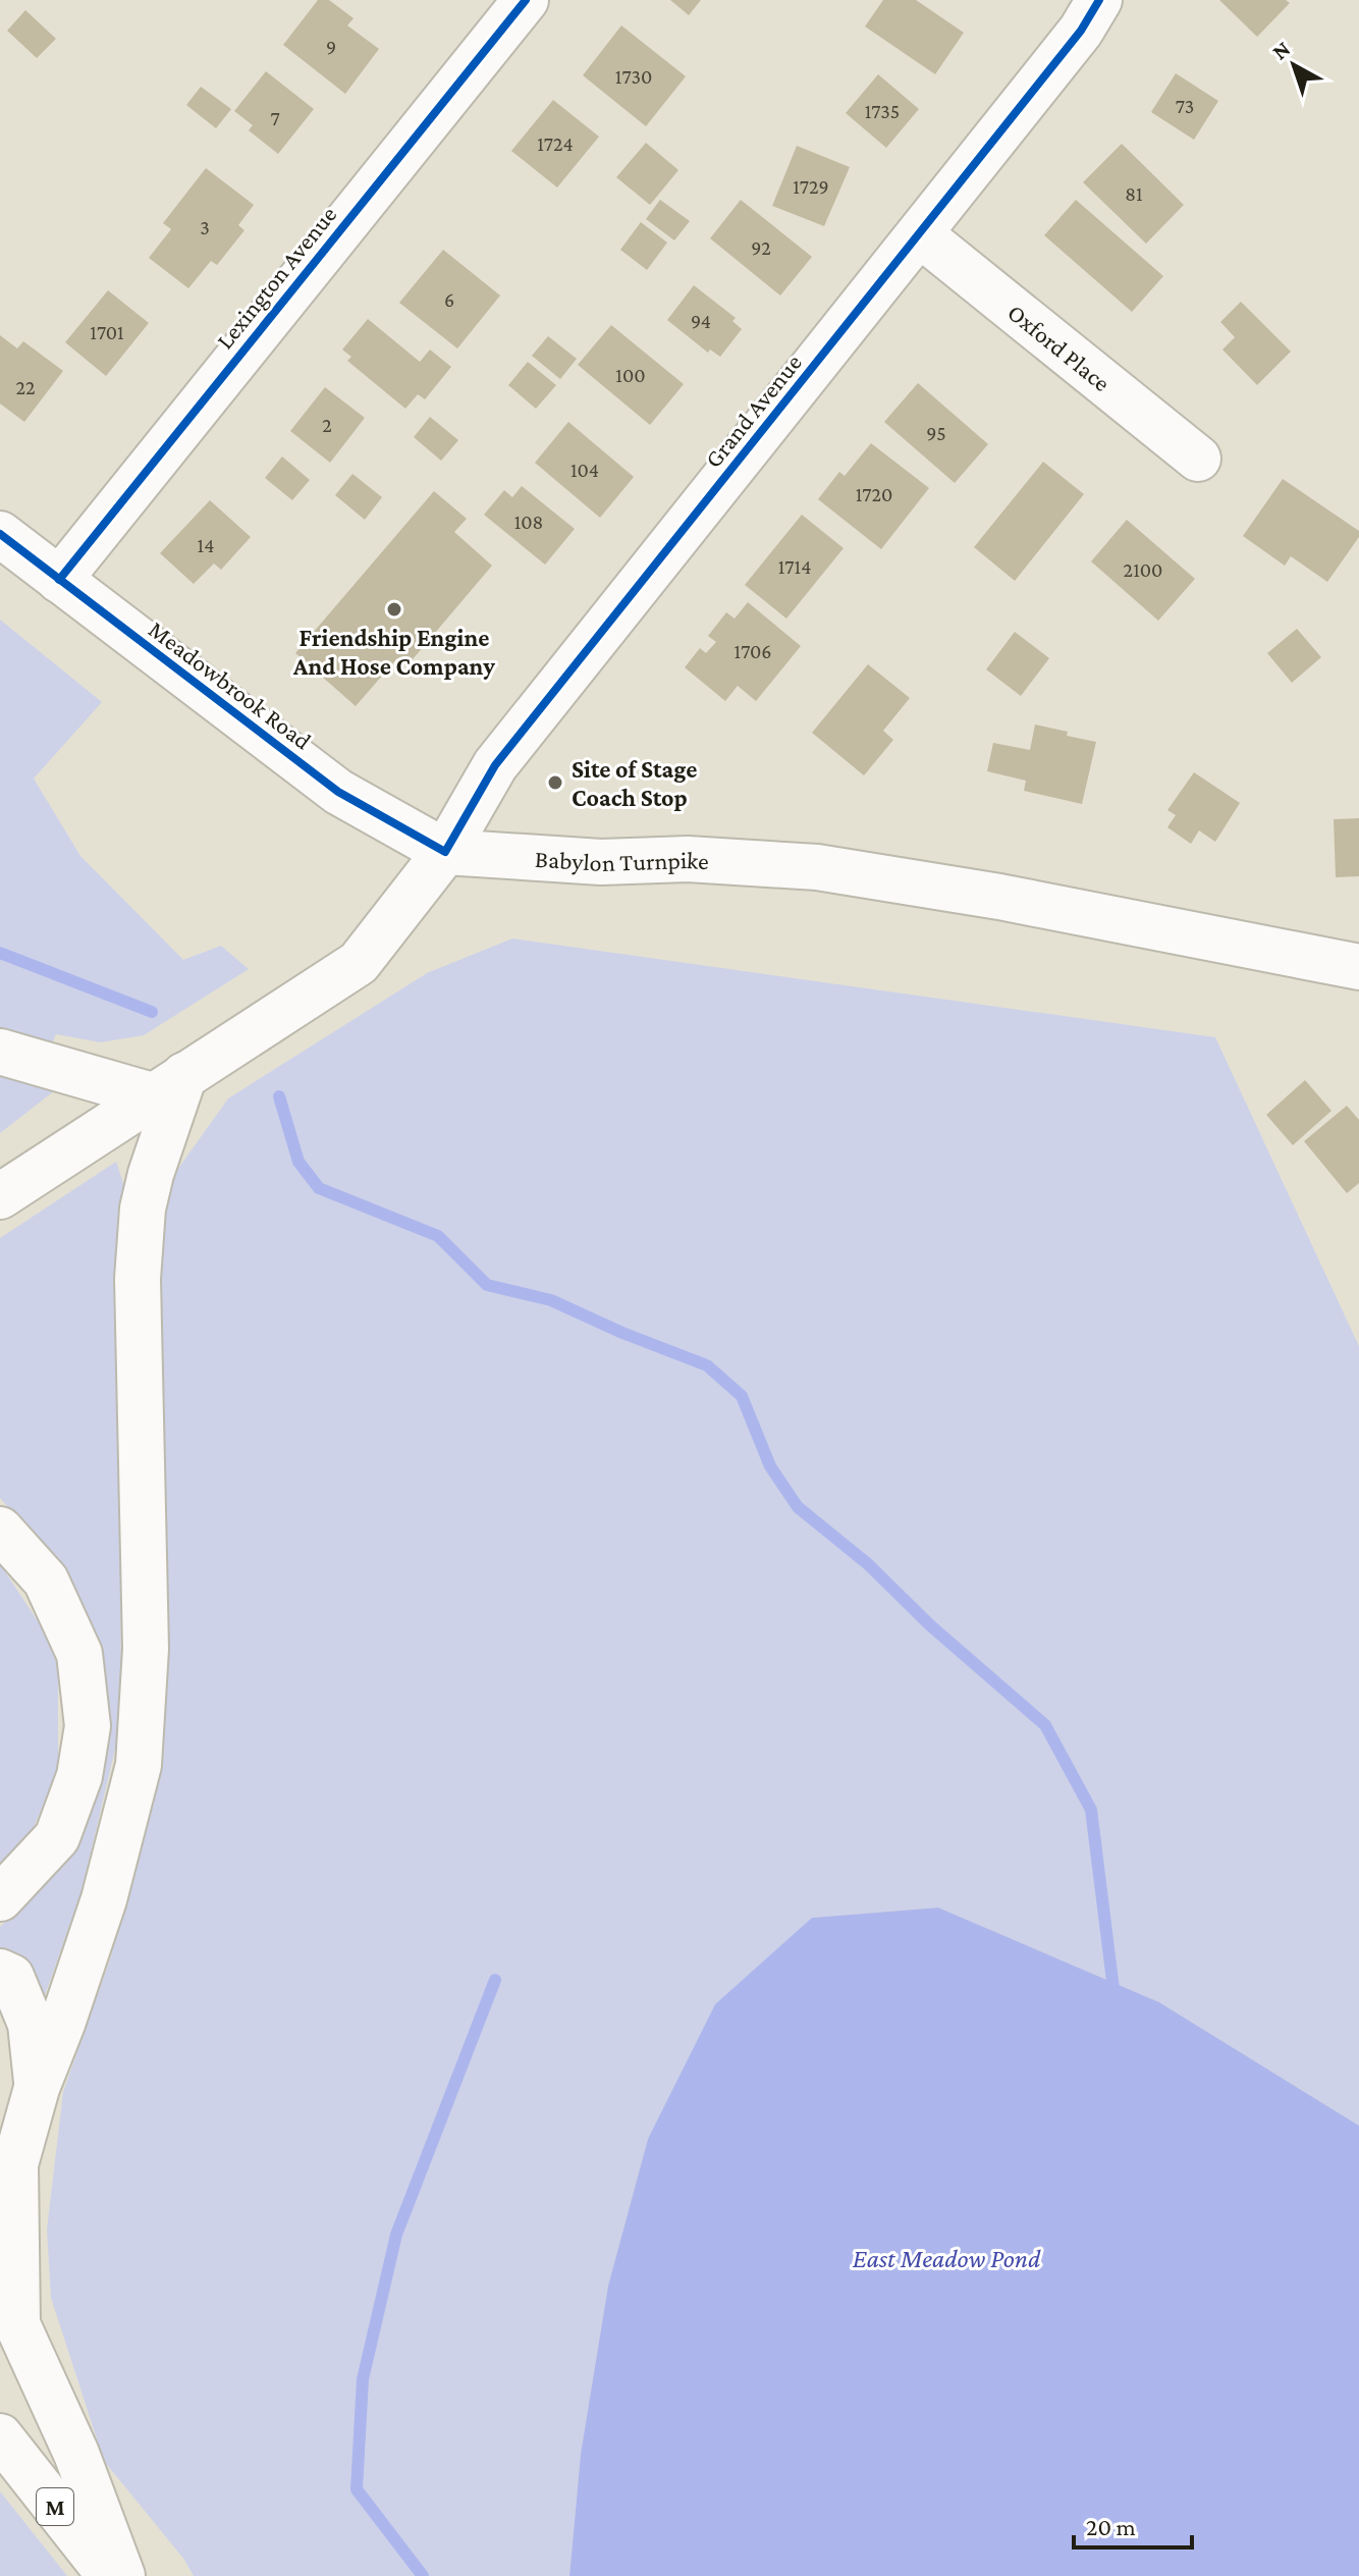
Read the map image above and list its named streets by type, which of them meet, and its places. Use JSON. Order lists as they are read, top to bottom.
{
  "streets": {
    "main road": [
      "Lexington Avenue",
      "Oxford Place",
      "Grand Avenue",
      "Meadowbrook Road",
      "Babylon Turnpike",
      "M"
    ]
  },
  "crossings": [
    ["Lexington Avenue", "Meadowbrook Road"],
    ["Oxford Place", "Grand Avenue"],
    ["Grand Avenue", "Meadowbrook Road"],
    ["Grand Avenue", "Babylon Turnpike"],
    ["Meadowbrook Road", "Babylon Turnpike"]
  ],
  "water": ["East Meadow Pond"],
  "places": ["Friendship Engine And Hose Company", "Site of Stage Coach Stop"],
  "house_numbers": [
    "9",
    "1730",
    "73",
    "1735",
    "7",
    "1724",
    "1729",
    "81",
    "3",
    "92",
    "6",
    "94",
    "1701",
    "100",
    "22",
    "2",
    "95",
    "104",
    "1720",
    "108",
    "14",
    "1714",
    "2100",
    "1706"
  ],
  "scale_bar": "20 m",
  "north": "top left"
}
